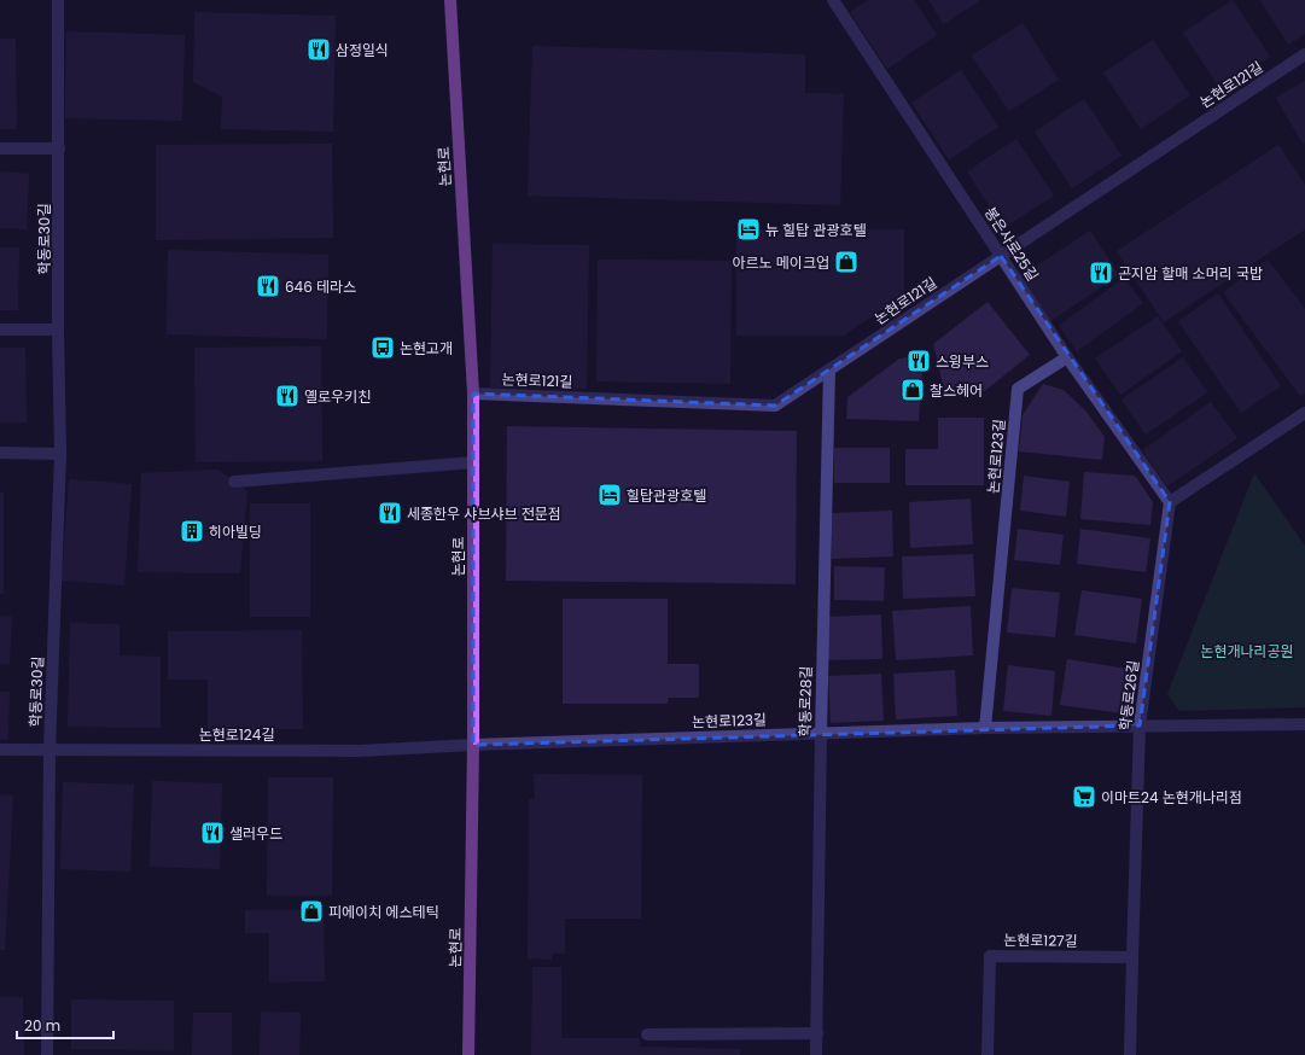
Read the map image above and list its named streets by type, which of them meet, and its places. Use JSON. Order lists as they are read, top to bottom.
{
  "streets": {
    "main road": ["논현로"],
    "street": [
      "논현로121길",
      "학동로30길",
      "봉은사로25길",
      "논현로123길",
      "학동로26길",
      "학동로28길",
      "논현로124길",
      "논현로127길"
    ]
  },
  "crossings": [
    ["논현로121길", "논현로"],
    ["논현로121길", "봉은사로25길"],
    ["논현로121길", "학동로28길"],
    ["논현로", "논현로123길"],
    ["논현로", "논현로124길"],
    ["학동로30길", "논현로124길"],
    ["봉은사로25길", "논현로123길"],
    ["봉은사로25길", "학동로26길"],
    ["논현로123길", "학동로26길"],
    ["논현로123길", "학동로28길"],
    ["논현로123길", "논현로124길"],
    ["학동로26길", "논현로127길"]
  ],
  "parks": ["논현개나리공원"],
  "places": {
    "restaurant": [
      "삼정일식",
      "곤지암 할매 소머리 국밥",
      "646 테라스",
      "스윙부스",
      "옐로우키친",
      "세종한우 샤브샤브 전문점",
      "샐러우드"
    ],
    "hotel": ["뉴 힐탑 관광호텔", "힐탑관광호텔"],
    "shop": ["아르노 메이크업", "찰스헤어", "피에이치 에스테틱"],
    "bus stop": ["논현고개"],
    "building": ["히아빌딩"],
    "supermarket": ["이마트24 논현개나리점"]
  },
  "scale_bar": "20 m"
}
